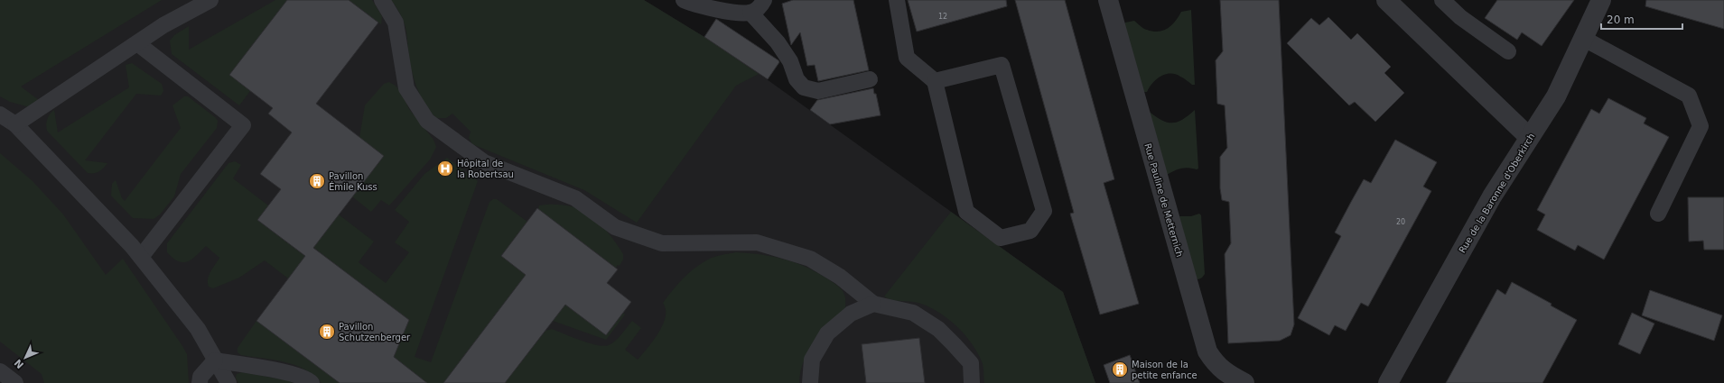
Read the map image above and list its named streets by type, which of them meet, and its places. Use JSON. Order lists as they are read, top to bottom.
{
  "streets": {
    "street": ["Rue de la Baronne d'Oberkirch", "Rue Pauline de Metternich"]
  },
  "places": {
    "hospital": ["Hôpital de la Robertsau"],
    "building": ["Pavillon Émile Kuss", "Pavillon Schutzenberger", "Maison de la petite enfance"]
  },
  "house_numbers": ["12", "20"],
  "scale_bar": "20 m",
  "north": "bottom left"
}
